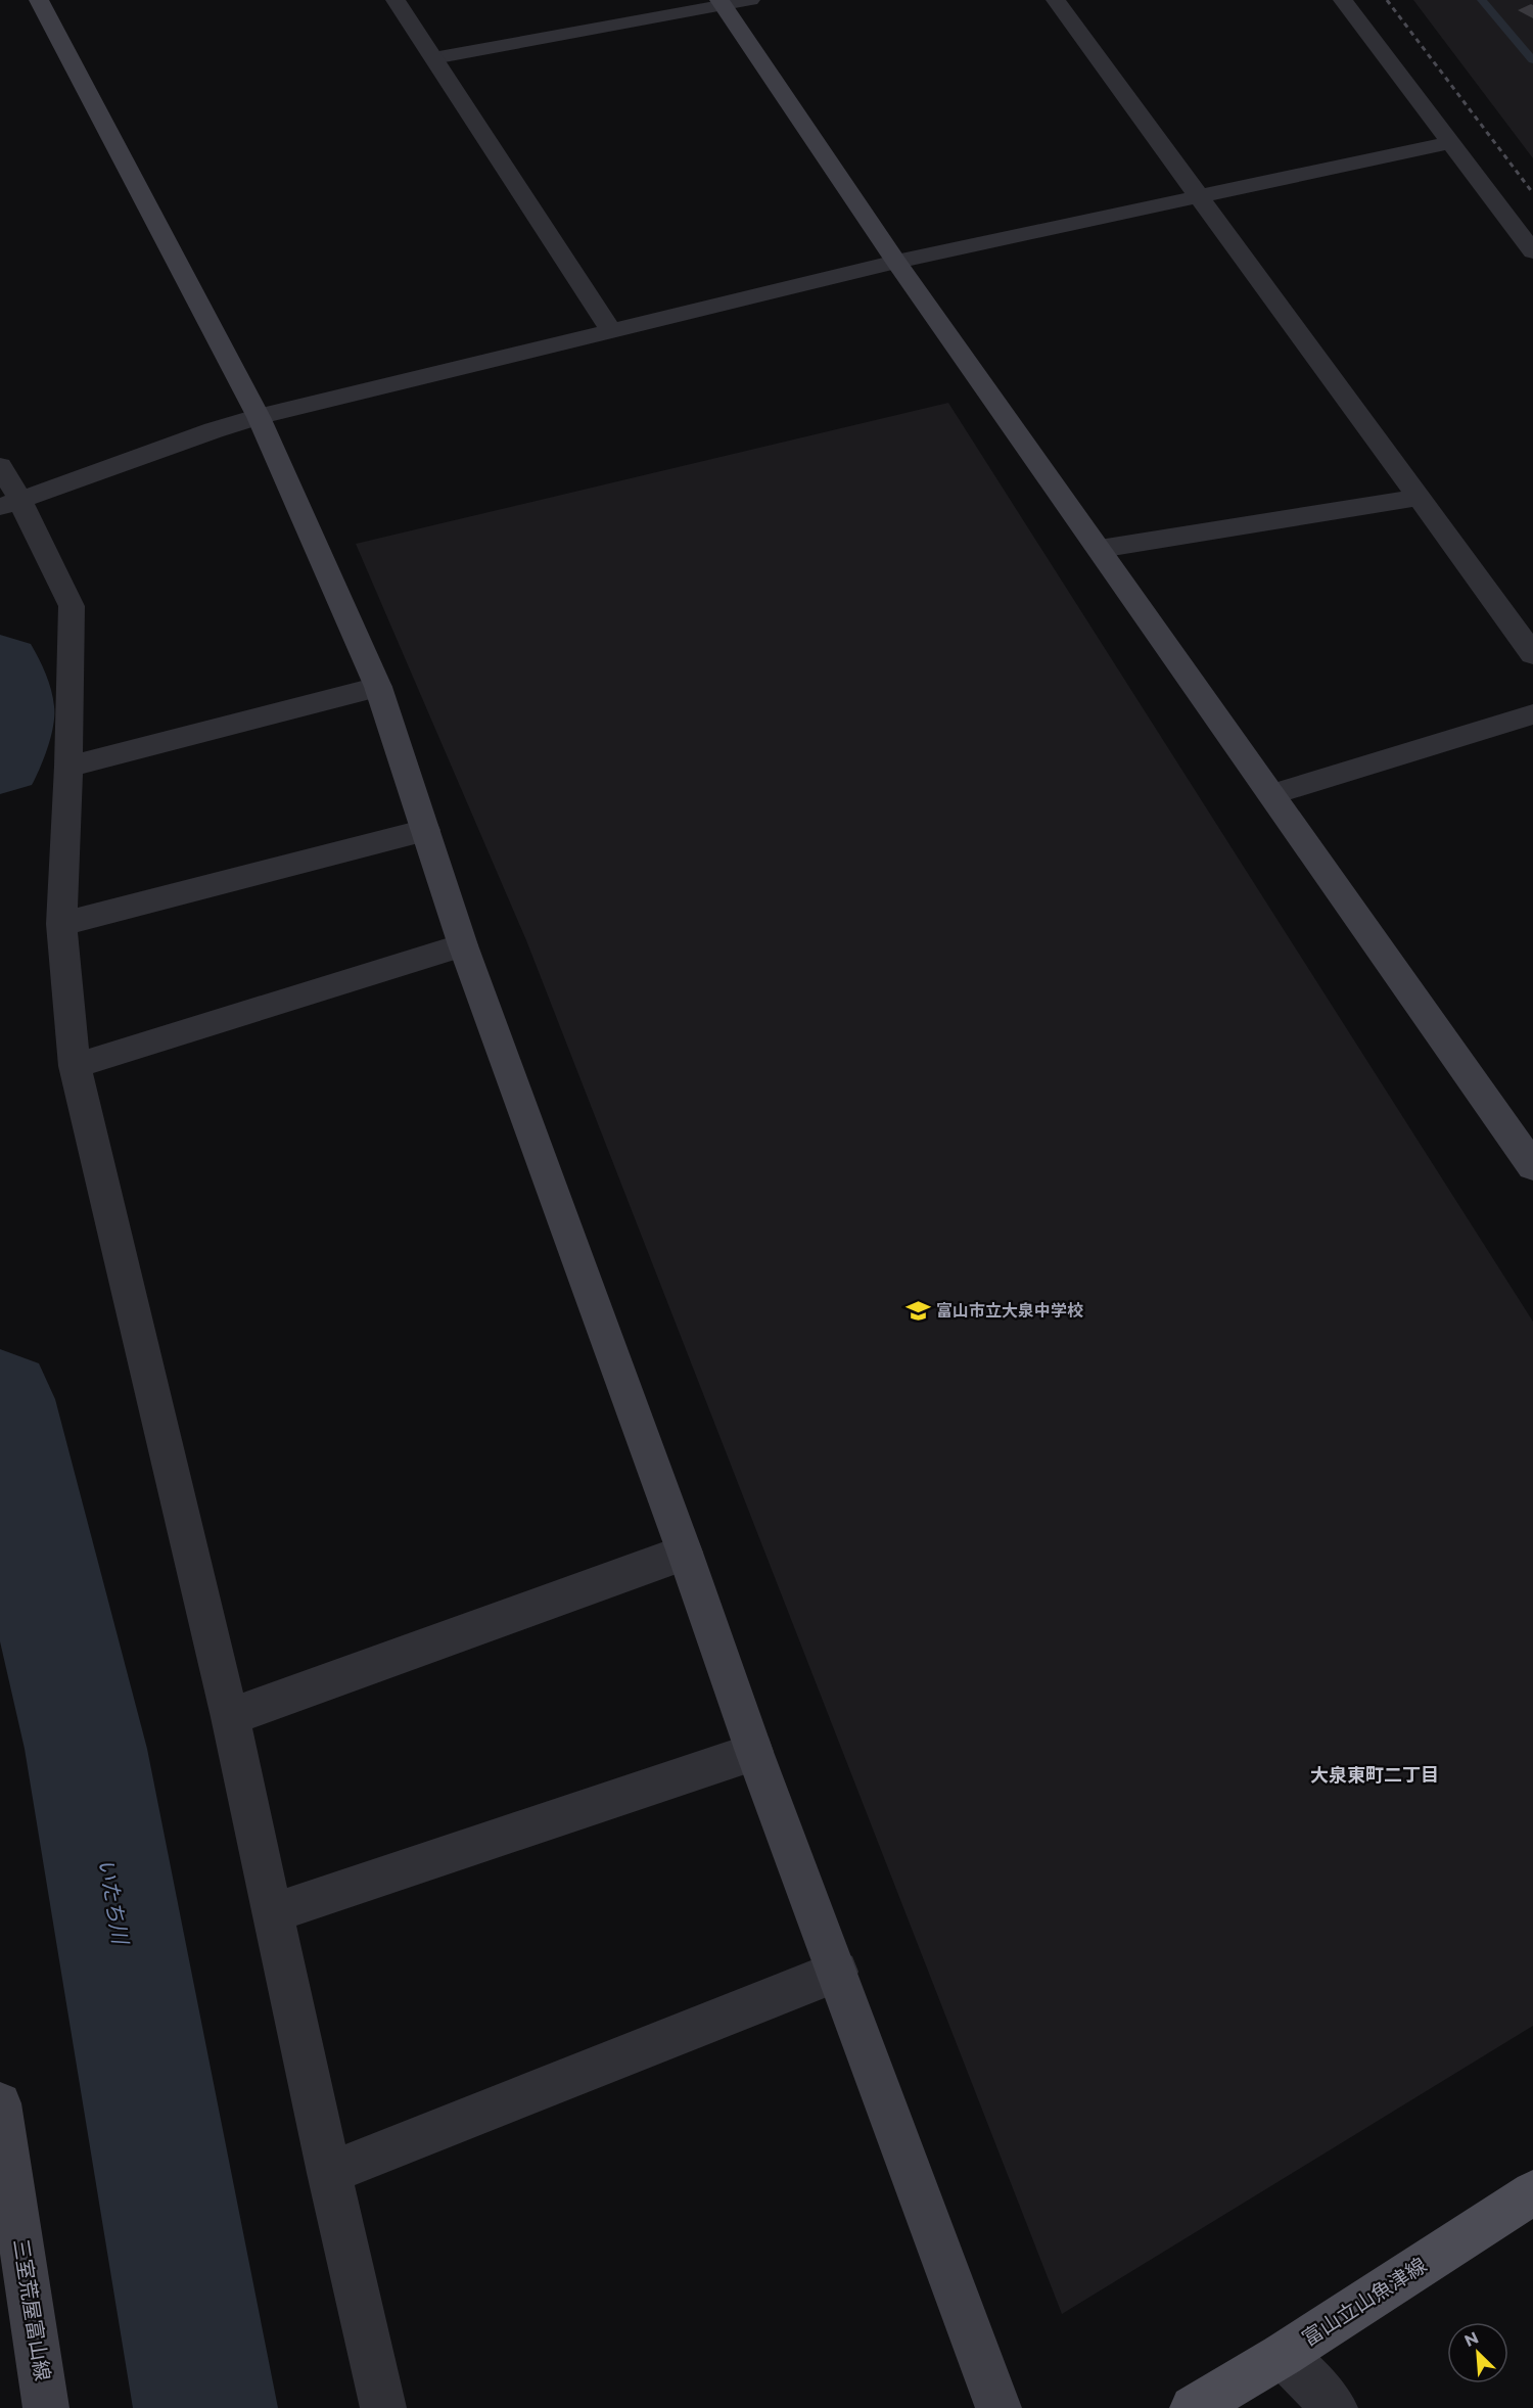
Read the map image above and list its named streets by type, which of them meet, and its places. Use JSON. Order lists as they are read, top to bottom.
{
  "streets": {
    "main road": ["富山立山魚津線"],
    "street": ["三室荒屋富山線"]
  },
  "districts": ["大泉東町二丁目"],
  "water": ["いたち川"],
  "places": {
    "school or university": ["富山市立大泉中学校"]
  },
  "north": "top left"
}
